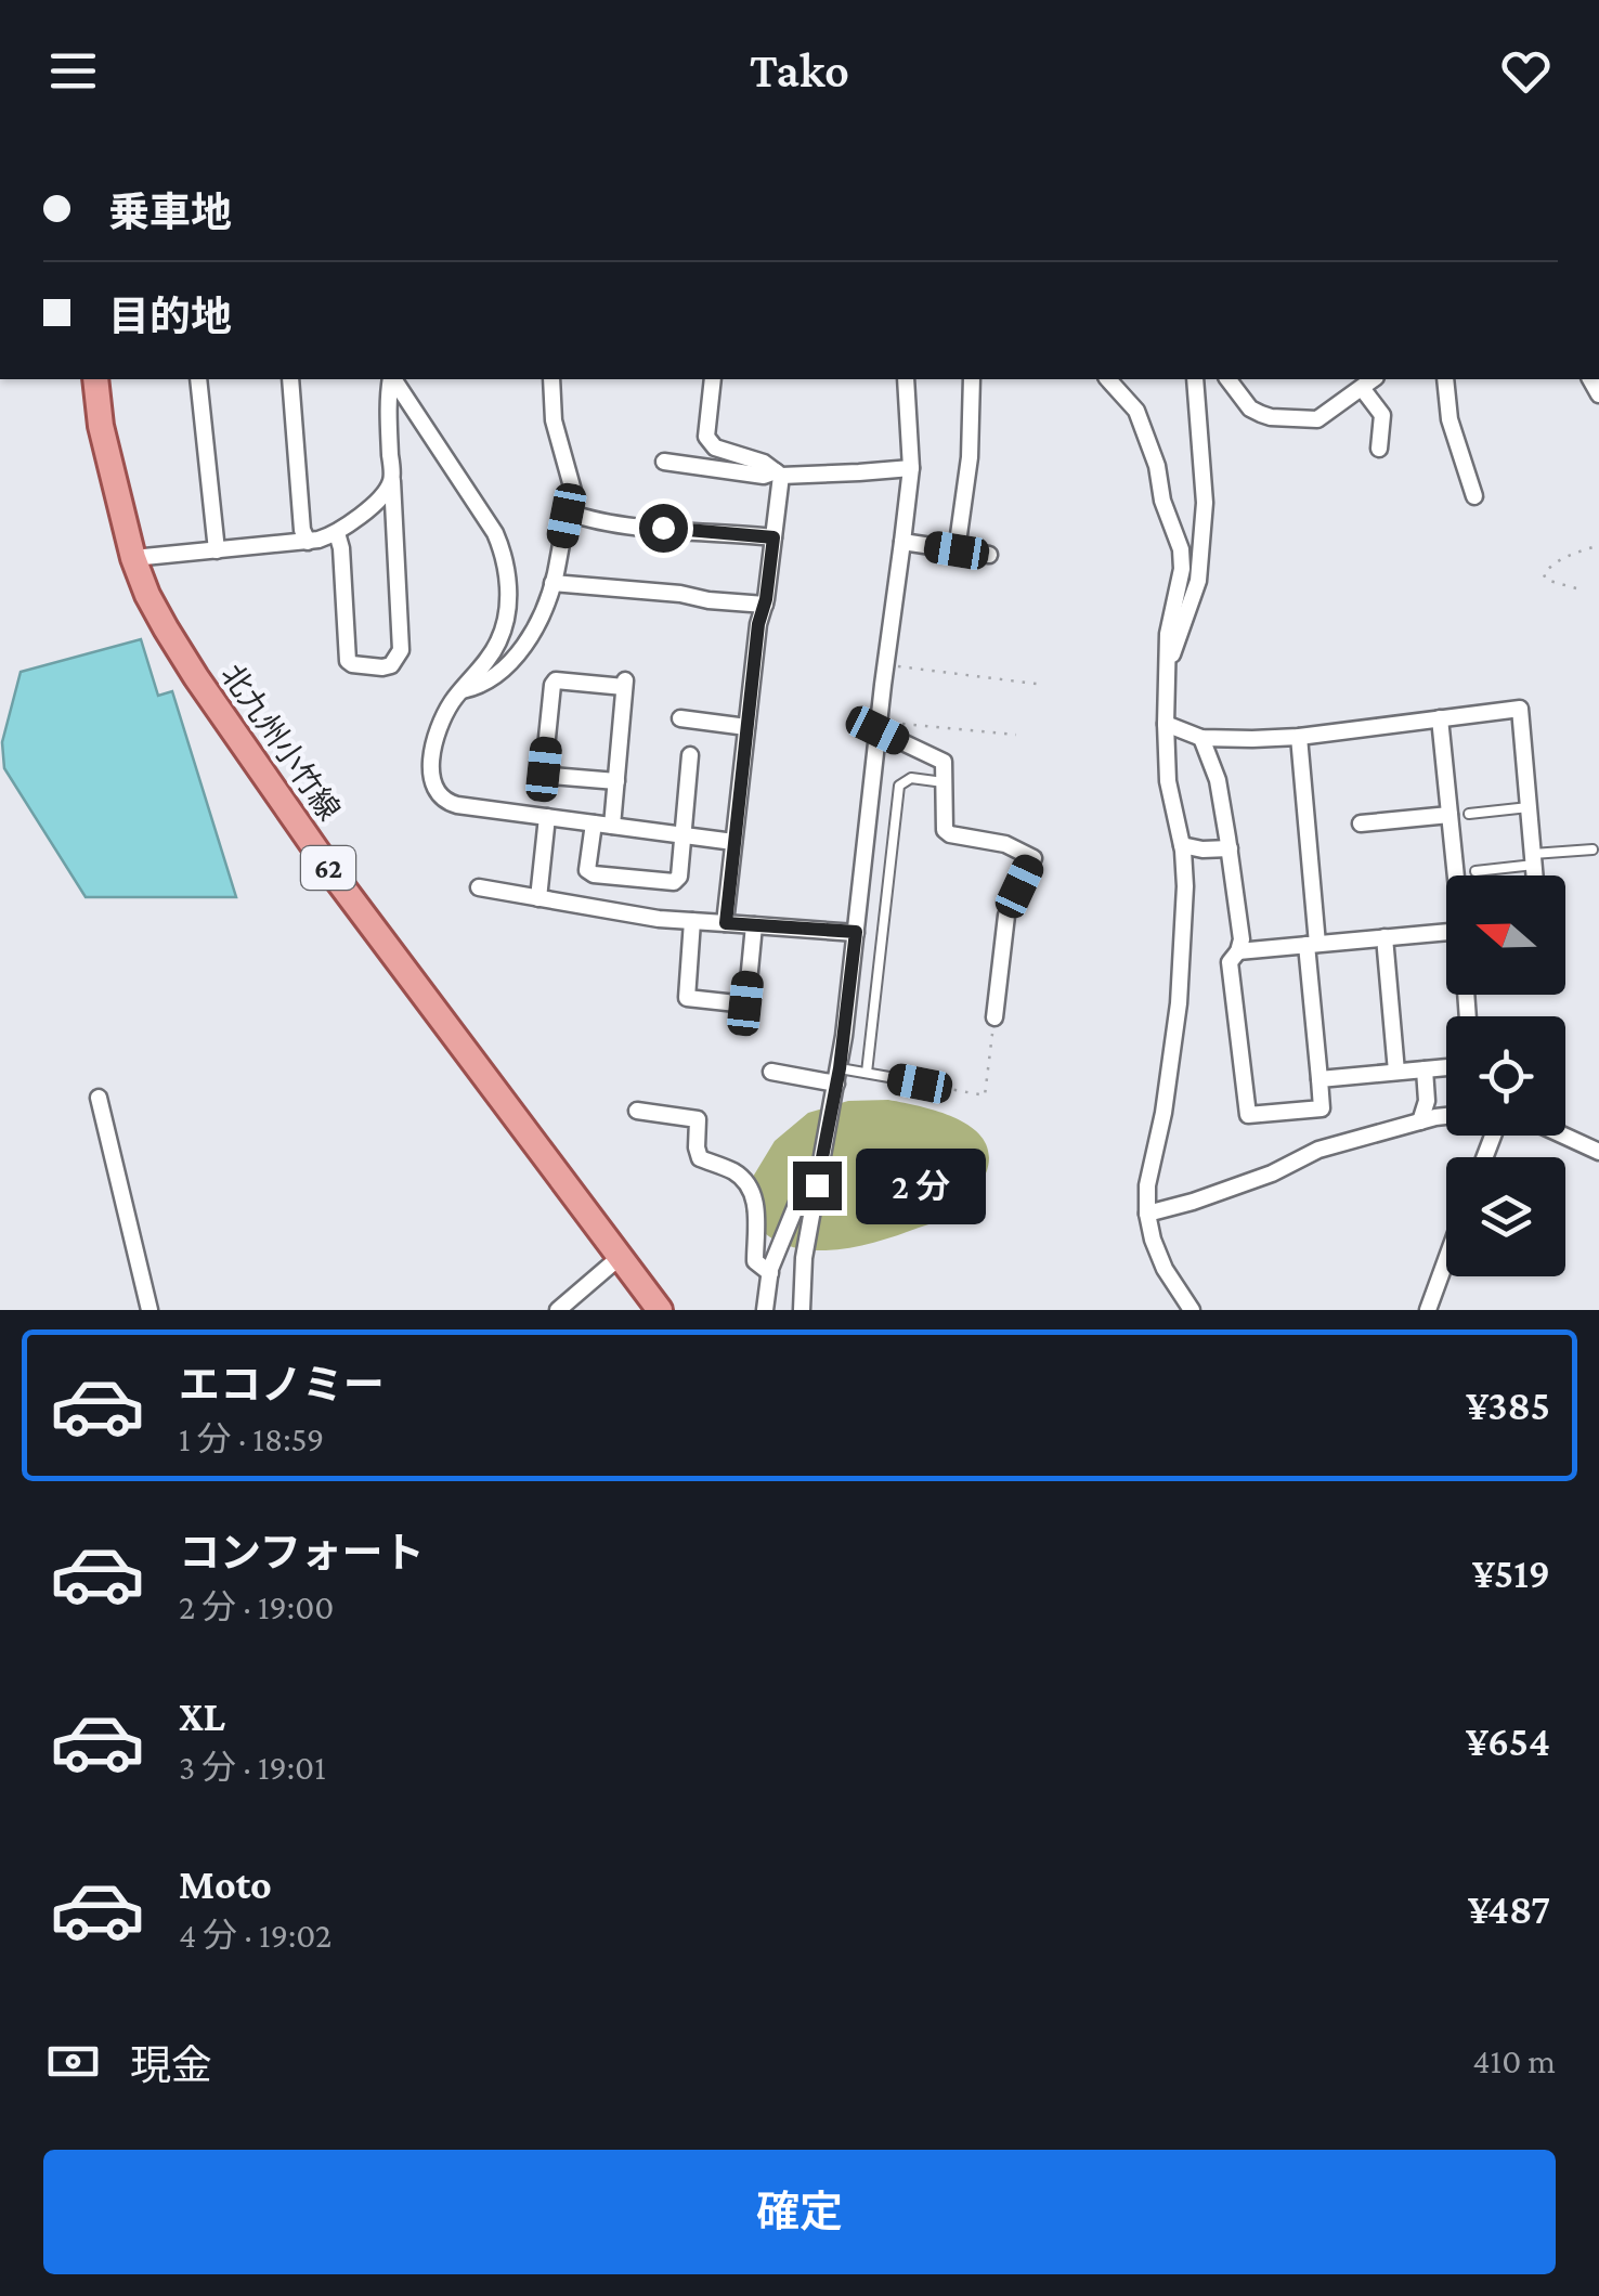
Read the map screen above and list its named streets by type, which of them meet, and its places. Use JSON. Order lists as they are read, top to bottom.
{
  "streets": {
    "main road": ["北九州小竹線", "62"]
  },
  "north": "left",
  "page": {
    "header": "Tako",
    "banner": ["乗車地", "目的地"],
    "bubble": "2 分",
    "list": [
      {
        "name": "エコノミー",
        "note": "1 分 · 18:59",
        "value": "¥385"
      },
      {
        "name": "コンフォート",
        "note": "2 分 · 19:00",
        "value": "¥519"
      },
      {
        "name": "XL",
        "note": "3 分 · 19:01",
        "value": "¥654"
      },
      {
        "name": "Moto",
        "note": "4 分 · 19:02",
        "value": "¥487"
      }
    ],
    "pay": ["現金", "410 m"],
    "buttons": "確定"
  }
}
